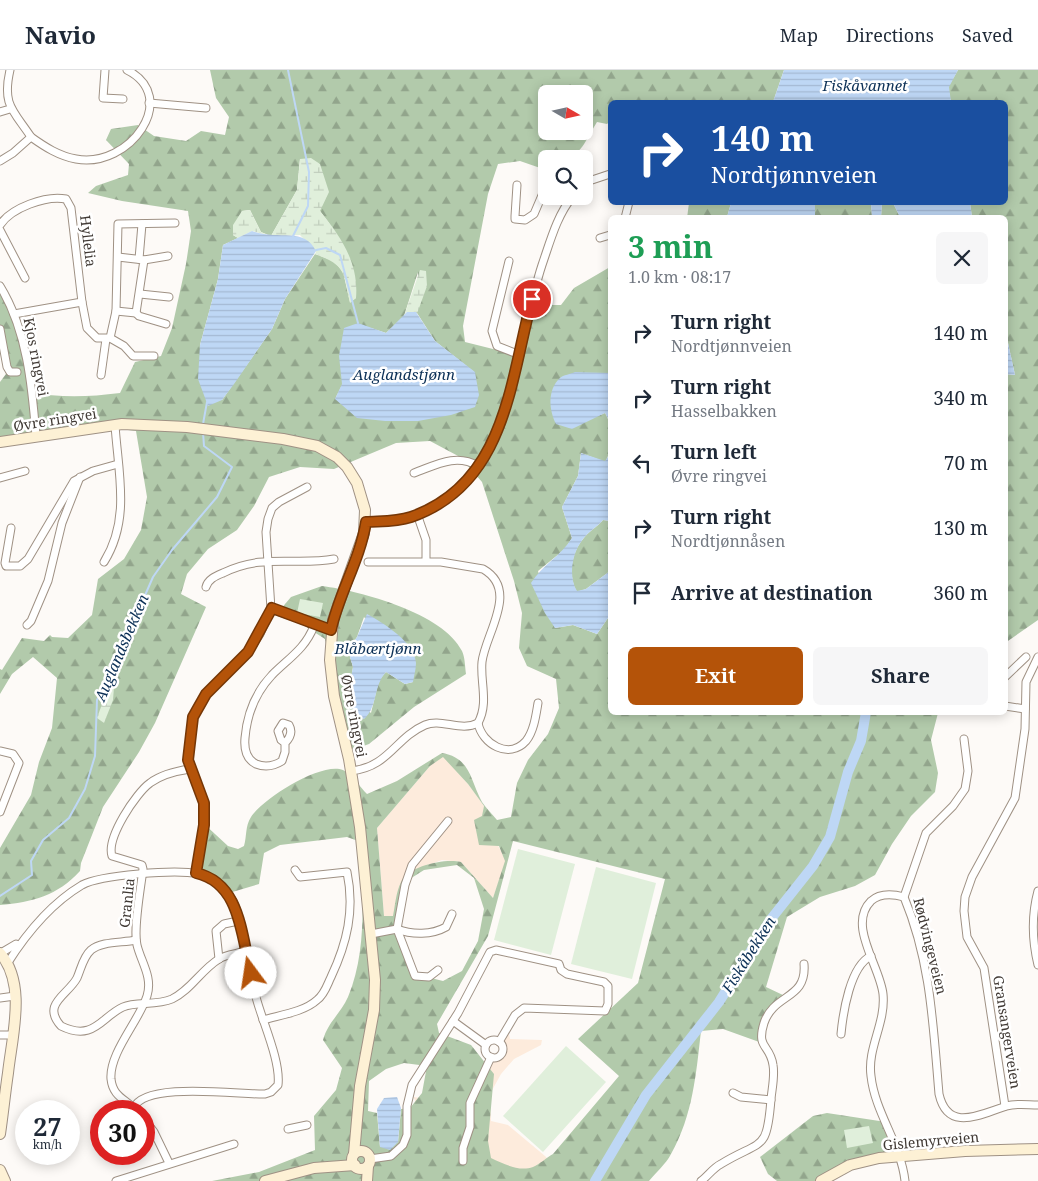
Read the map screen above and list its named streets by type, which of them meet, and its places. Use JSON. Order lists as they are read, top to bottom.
{
  "streets": {
    "street": [
      "Hyllelia",
      "Kjos ringvei",
      "Øvre ringvei",
      "Granlia",
      "Rødvingeveien",
      "Gransangerveien",
      "Gislemyrveien"
    ]
  },
  "crossings": [
    ["Kjos ringvei", "Øvre ringvei"],
    ["Rødvingeveien", "Gransangerveien"]
  ],
  "water": [
    "Fiskåvannet",
    "Auglandstjønn",
    "Auglandsbekken",
    "Blåbærtjønn",
    "Fiskåbekken"
  ],
  "north": "right",
  "page": {
    "header": "Navio",
    "nav": ["Map", "Directions", "Saved"],
    "turn": ["140 m", "Nordtjønnveien"],
    "heading": ["3 min", "1.0 km · 08:17"],
    "list": [
      {
        "name": "Turn right",
        "note": "Nordtjønnveien",
        "value": "140 m"
      },
      {
        "name": "Turn right",
        "note": "Hasselbakken",
        "value": "340 m"
      },
      {
        "name": "Turn left",
        "note": "Øvre ringvei",
        "value": "70 m"
      },
      {
        "name": "Turn right",
        "note": "Nordtjønnåsen",
        "value": "130 m"
      },
      {
        "name": "Arrive at destination",
        "value": "360 m"
      }
    ],
    "buttons": ["Exit", "Share"],
    "speed": "27 km/h",
    "limit": "30"
  }
}
